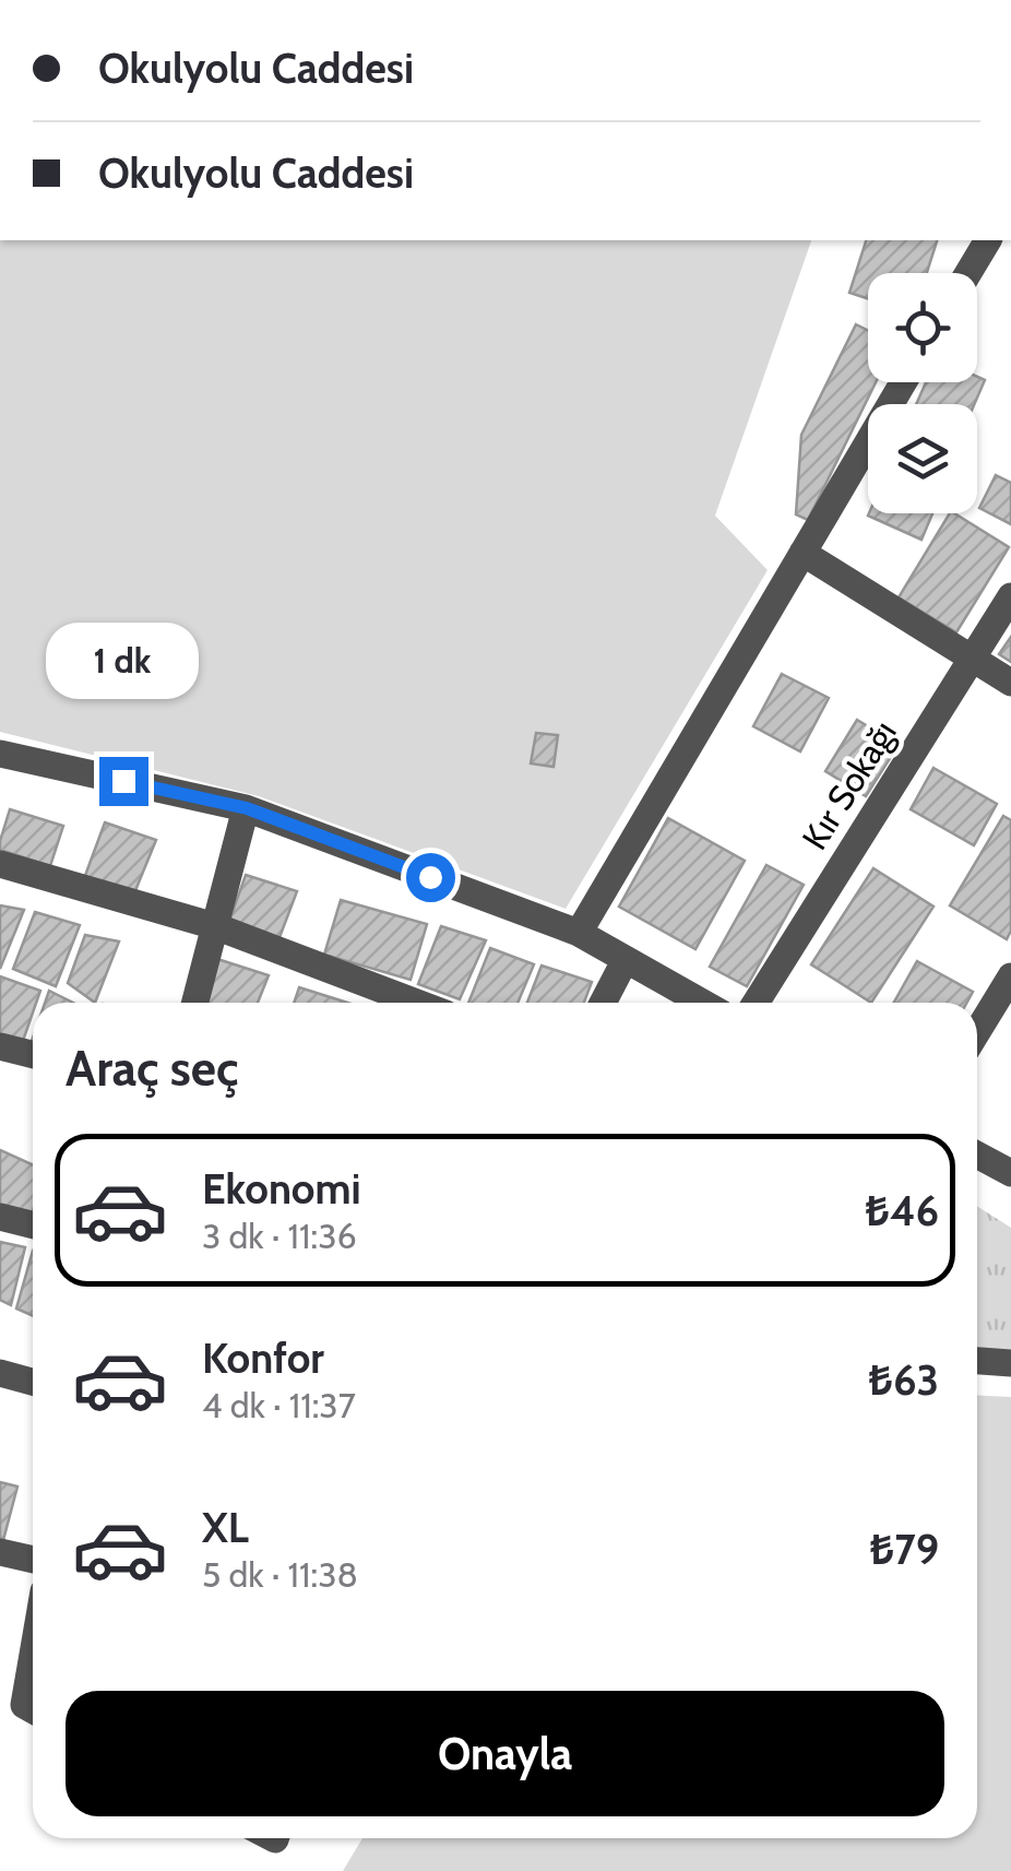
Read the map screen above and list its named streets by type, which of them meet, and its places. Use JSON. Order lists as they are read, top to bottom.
{
  "streets": {
    "street": ["Kır Sokağı"]
  },
  "page": {
    "banner": ["Okulyolu Caddesi", "Okulyolu Caddesi"],
    "bubble": "1 dk",
    "heading": "Araç seç",
    "list": [
      {
        "name": "Ekonomi",
        "note": "3 dk · 11:36",
        "value": "₺46"
      },
      {
        "name": "Konfor",
        "note": "4 dk · 11:37",
        "value": "₺63"
      },
      {
        "name": "XL",
        "note": "5 dk · 11:38",
        "value": "₺79"
      }
    ],
    "buttons": "Onayla"
  }
}
